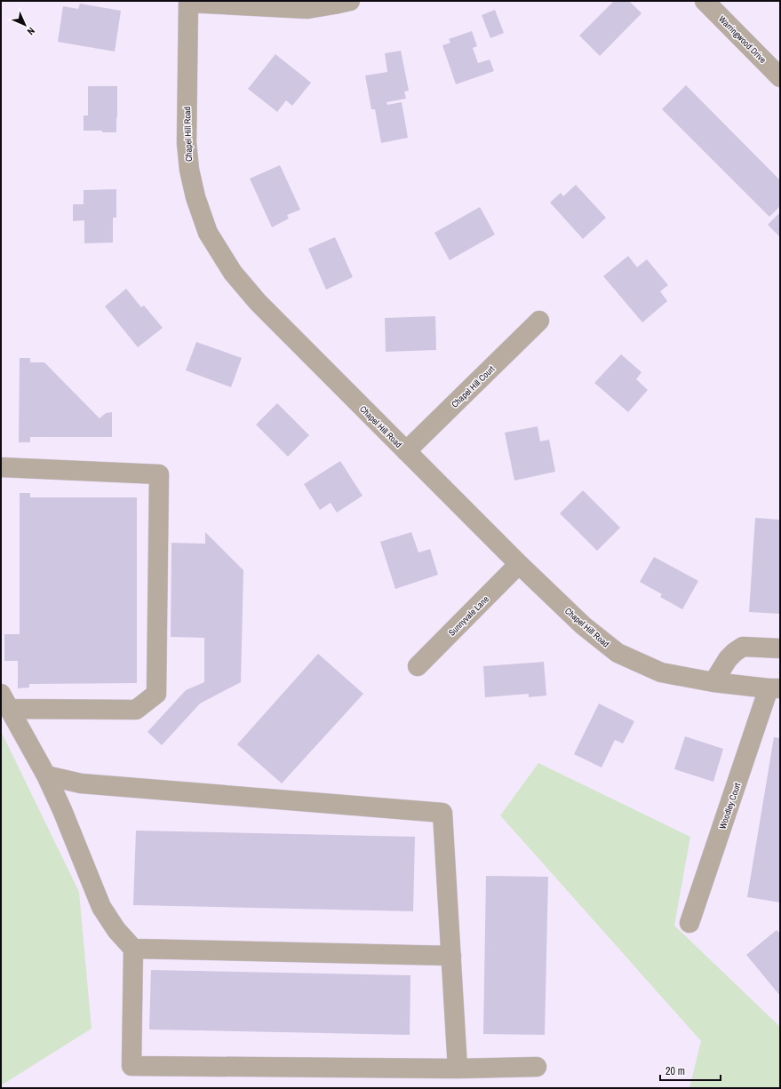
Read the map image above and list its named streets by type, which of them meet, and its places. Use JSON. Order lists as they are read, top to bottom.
{
  "streets": {
    "street": [
      "Warringwood Drive",
      "Chapel Hill Road",
      "Chapel Hill Court",
      "Sunnyvale Lane",
      "Woodley Court"
    ]
  },
  "crossings": [
    ["Chapel Hill Road", "Chapel Hill Court"],
    ["Chapel Hill Road", "Sunnyvale Lane"],
    ["Chapel Hill Road", "Woodley Court"]
  ],
  "scale_bar": "20 m",
  "north": "bottom right"
}
